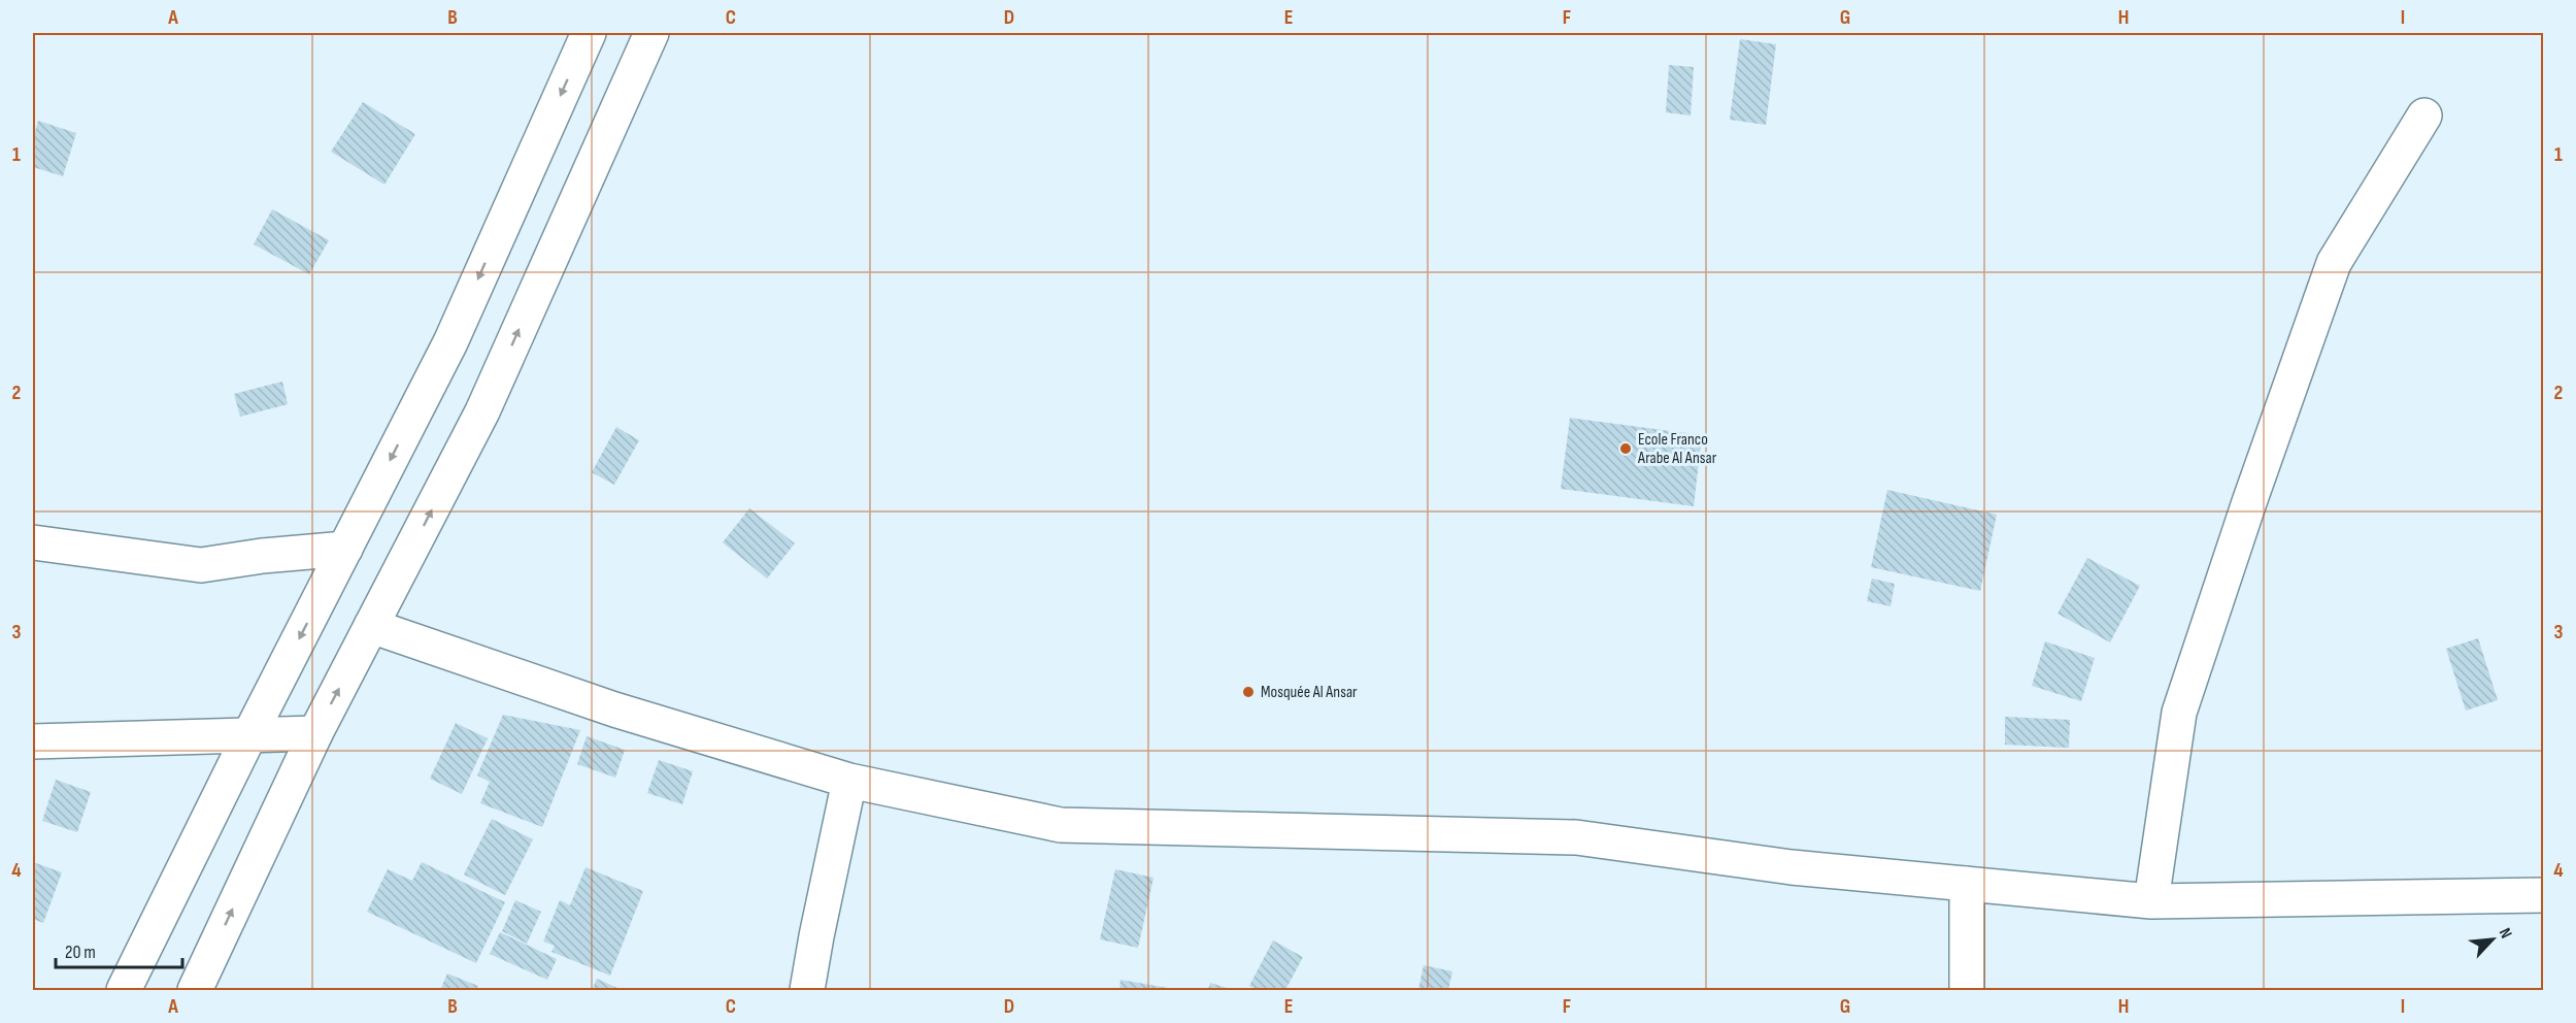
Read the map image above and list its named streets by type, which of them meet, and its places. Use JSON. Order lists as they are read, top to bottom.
{
  "places": ["Ecole Franco Arabe Al Ansar", "Mosquée Al Ansar"],
  "scale_bar": "20 m",
  "north": "top right",
  "grid": {
    "columns": [
      "A",
      "B",
      "C",
      "D",
      "E",
      "F",
      "G",
      "H",
      "I"
    ],
    "rows": [
      "1",
      "2",
      "3",
      "4"
    ]
  }
}
